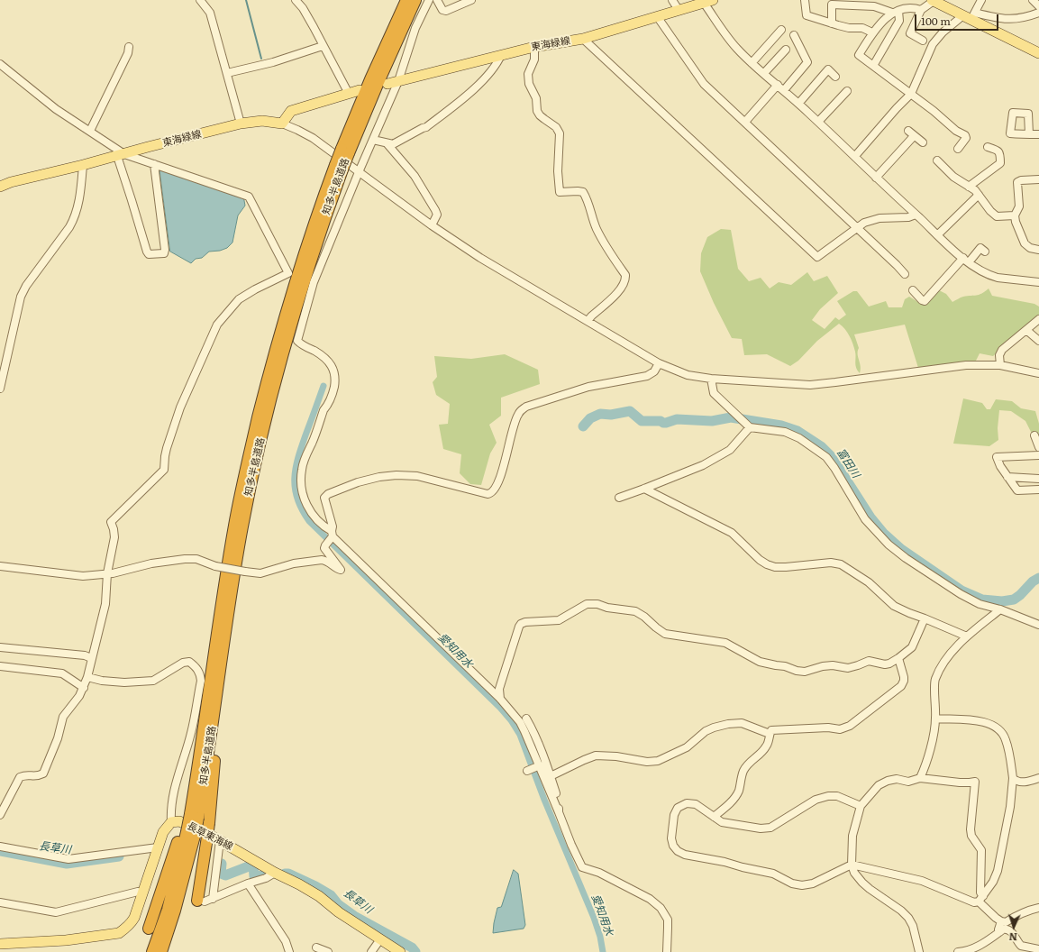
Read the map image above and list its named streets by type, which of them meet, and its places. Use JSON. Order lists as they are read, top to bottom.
{
  "streets": {
    "highway": ["知多半島道路"],
    "main road": ["東海緑線", "長草東海線"]
  },
  "water": ["富田川", "愛知用水", "長草川"],
  "scale_bar": "100 m",
  "north": "bottom"
}
